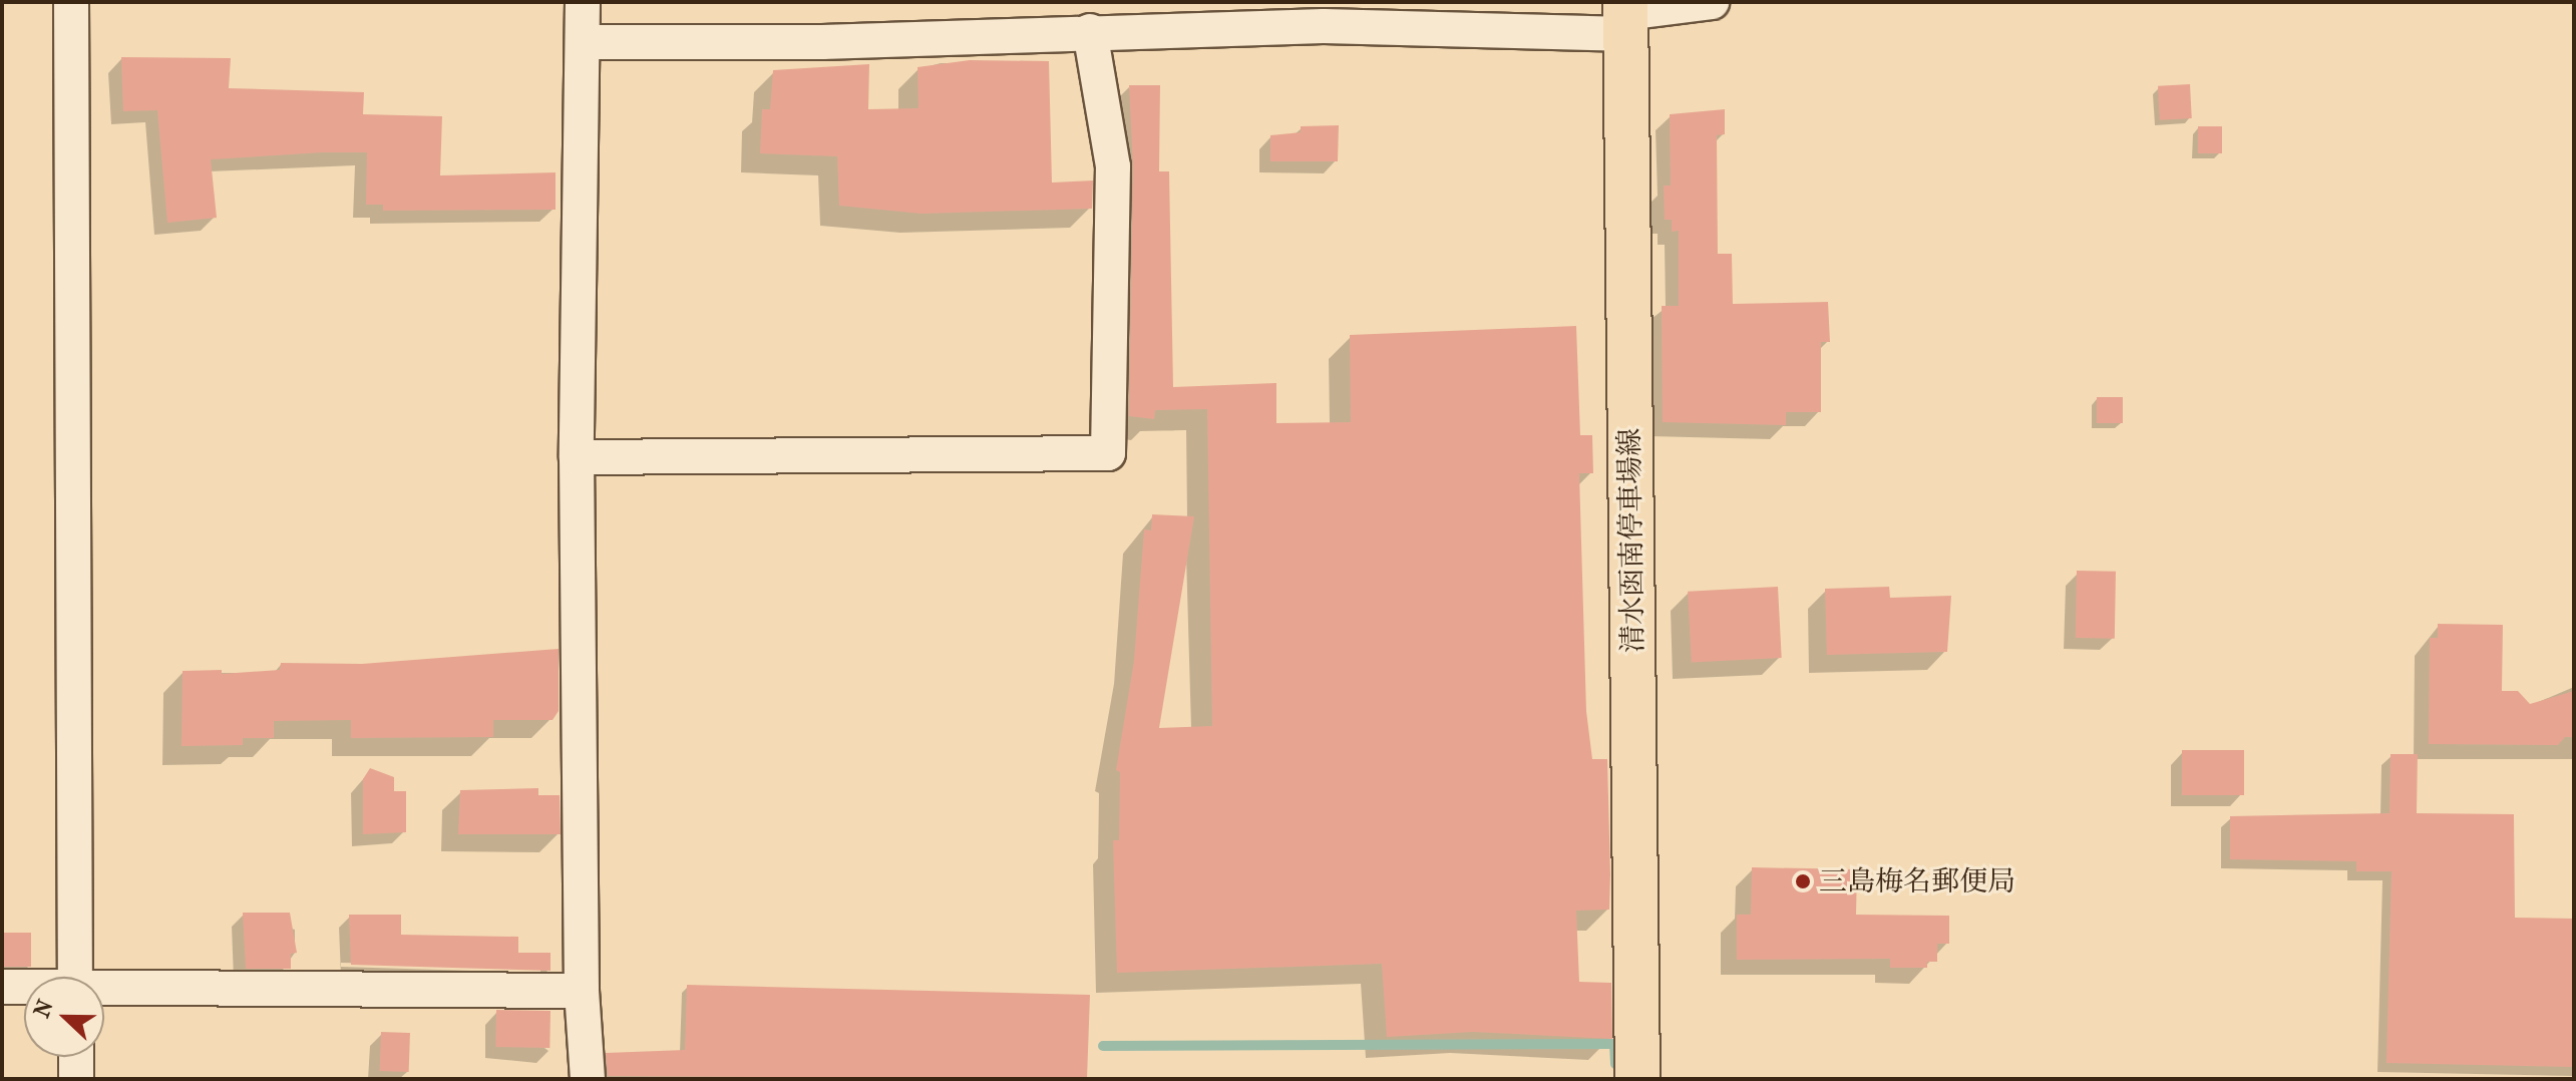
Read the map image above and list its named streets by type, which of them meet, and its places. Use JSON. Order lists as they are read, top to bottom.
{
  "streets": {
    "main road": ["清水函南停車場線"]
  },
  "places": ["三島梅名郵便局"],
  "north": "left"
}
